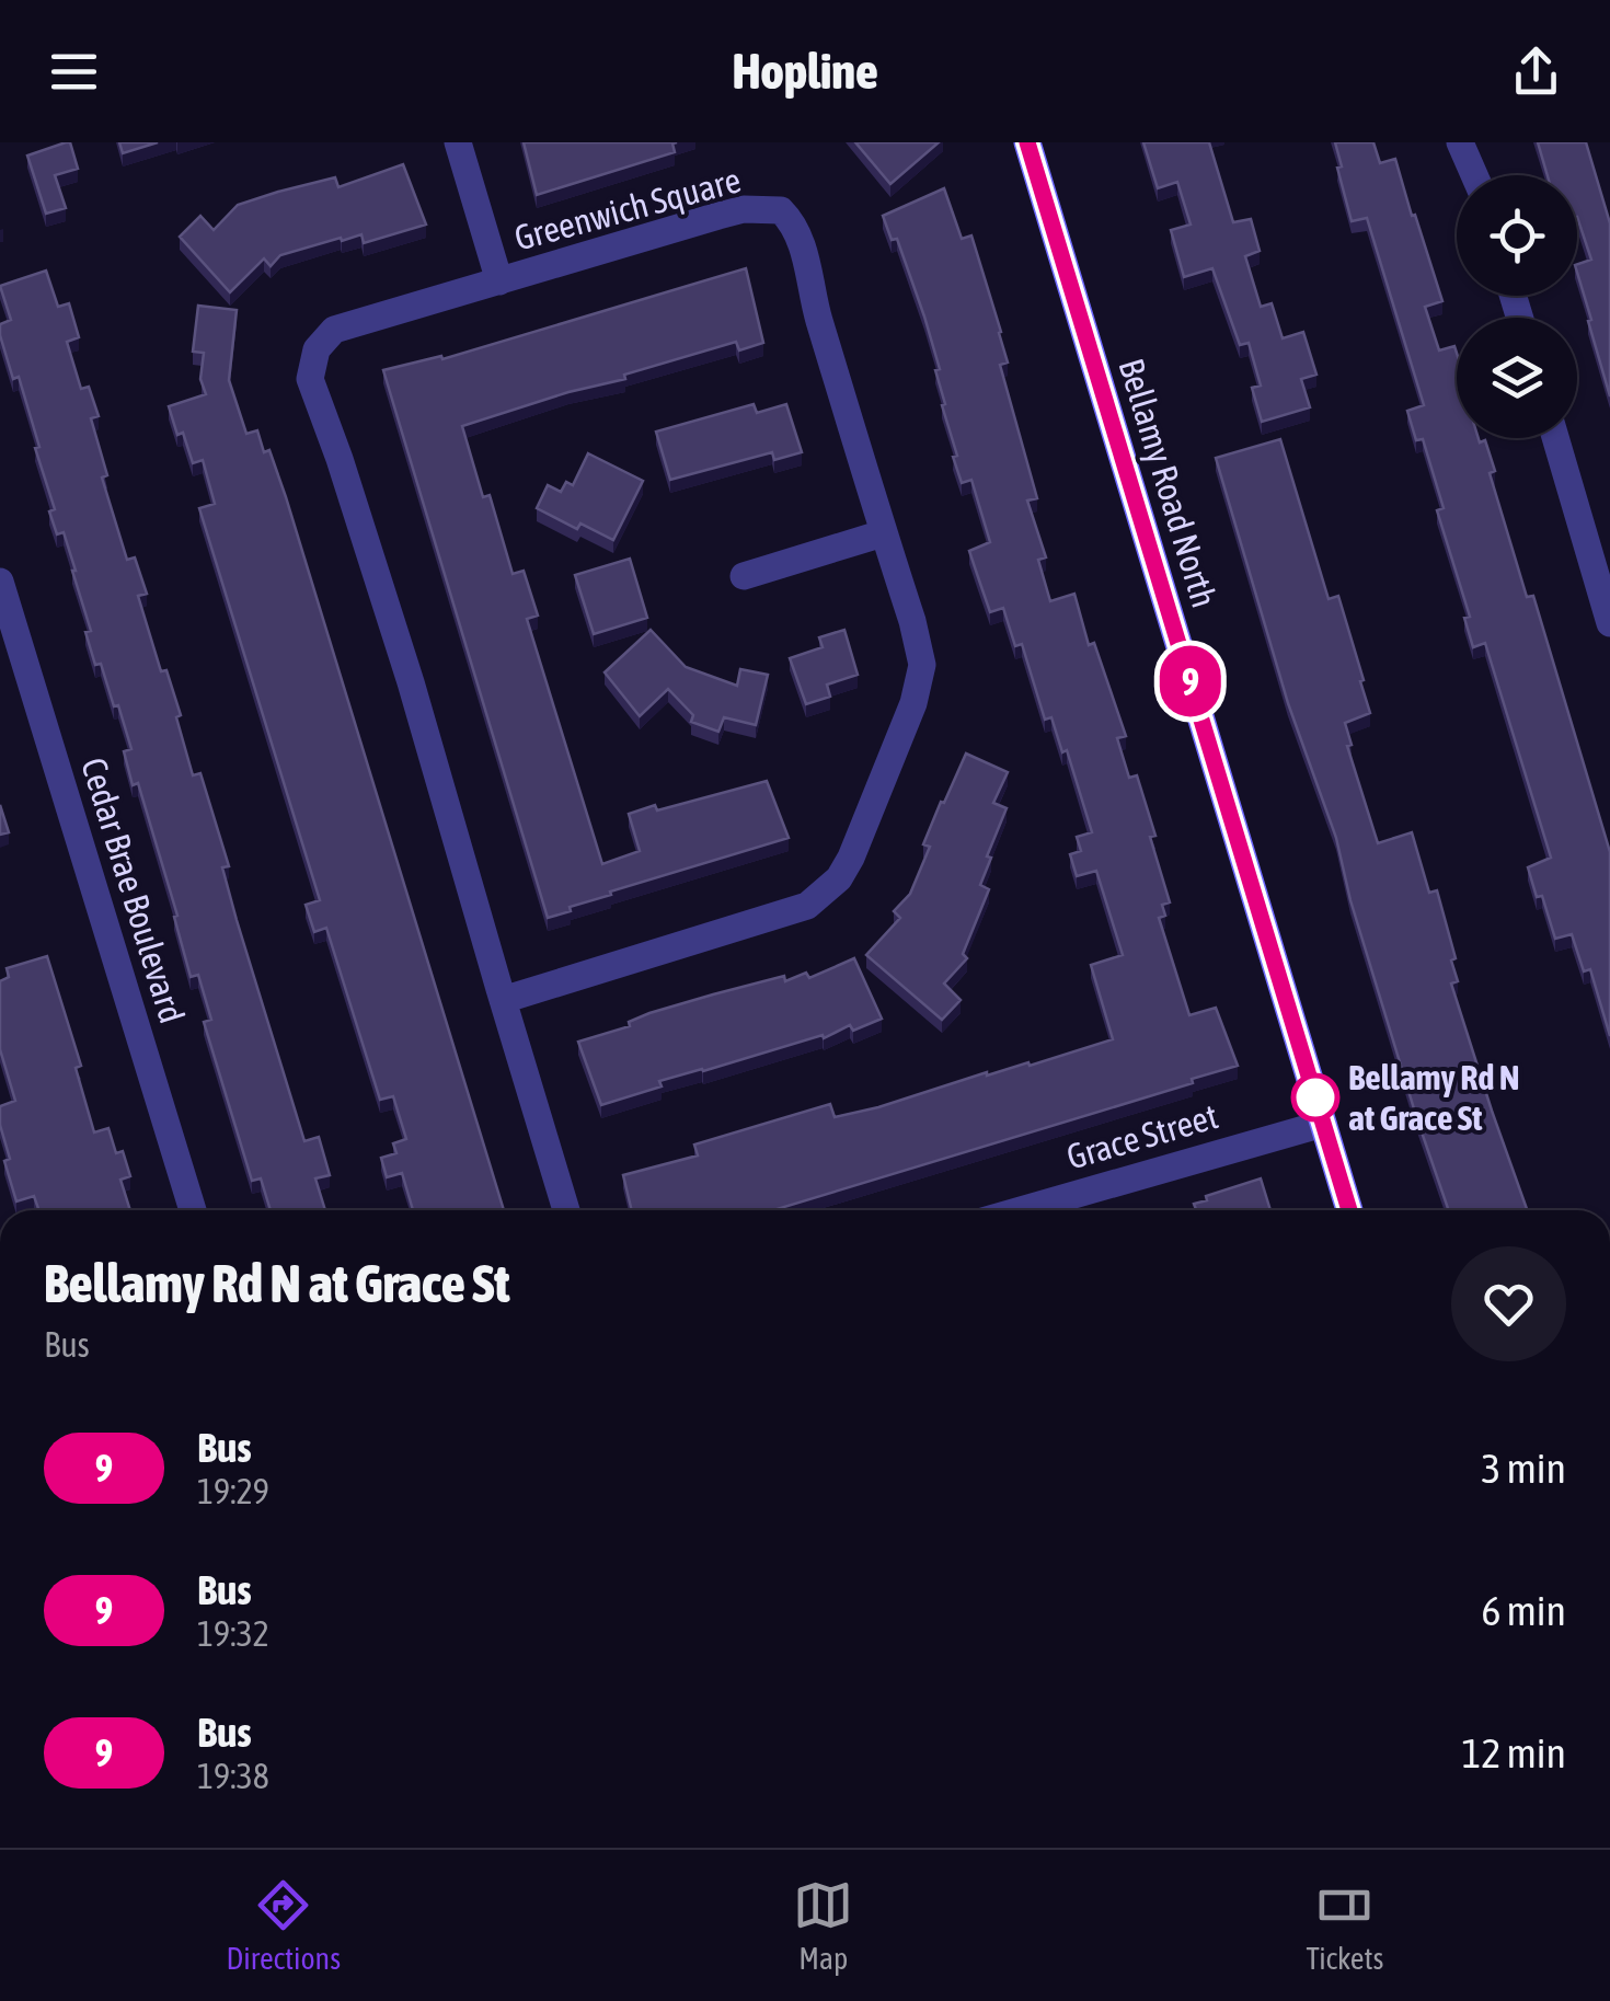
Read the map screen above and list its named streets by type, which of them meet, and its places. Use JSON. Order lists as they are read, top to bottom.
{
  "streets": {
    "street": [
      "Greenwich Square",
      "Bellamy Road North",
      "Cedar Brae Boulevard",
      "Grace Street"
    ]
  },
  "crossings": [
    ["Bellamy Road North", "Grace Street"]
  ],
  "places": ["Bellamy Rd N at Grace St"],
  "lines": ["bus line 9"],
  "page": {
    "header": "Hopline",
    "on_map": "9",
    "heading": ["Bellamy Rd N at Grace St", "Bus"],
    "list": [
      {
        "mark": "9",
        "name": "Bus",
        "note": "19:29",
        "value": "3 min"
      },
      {
        "mark": "9",
        "name": "Bus",
        "note": "19:32",
        "value": "6 min"
      },
      {
        "mark": "9",
        "name": "Bus",
        "note": "19:38",
        "value": "12 min"
      }
    ],
    "tabs": ["Directions", "Map", "Tickets"]
  }
}
